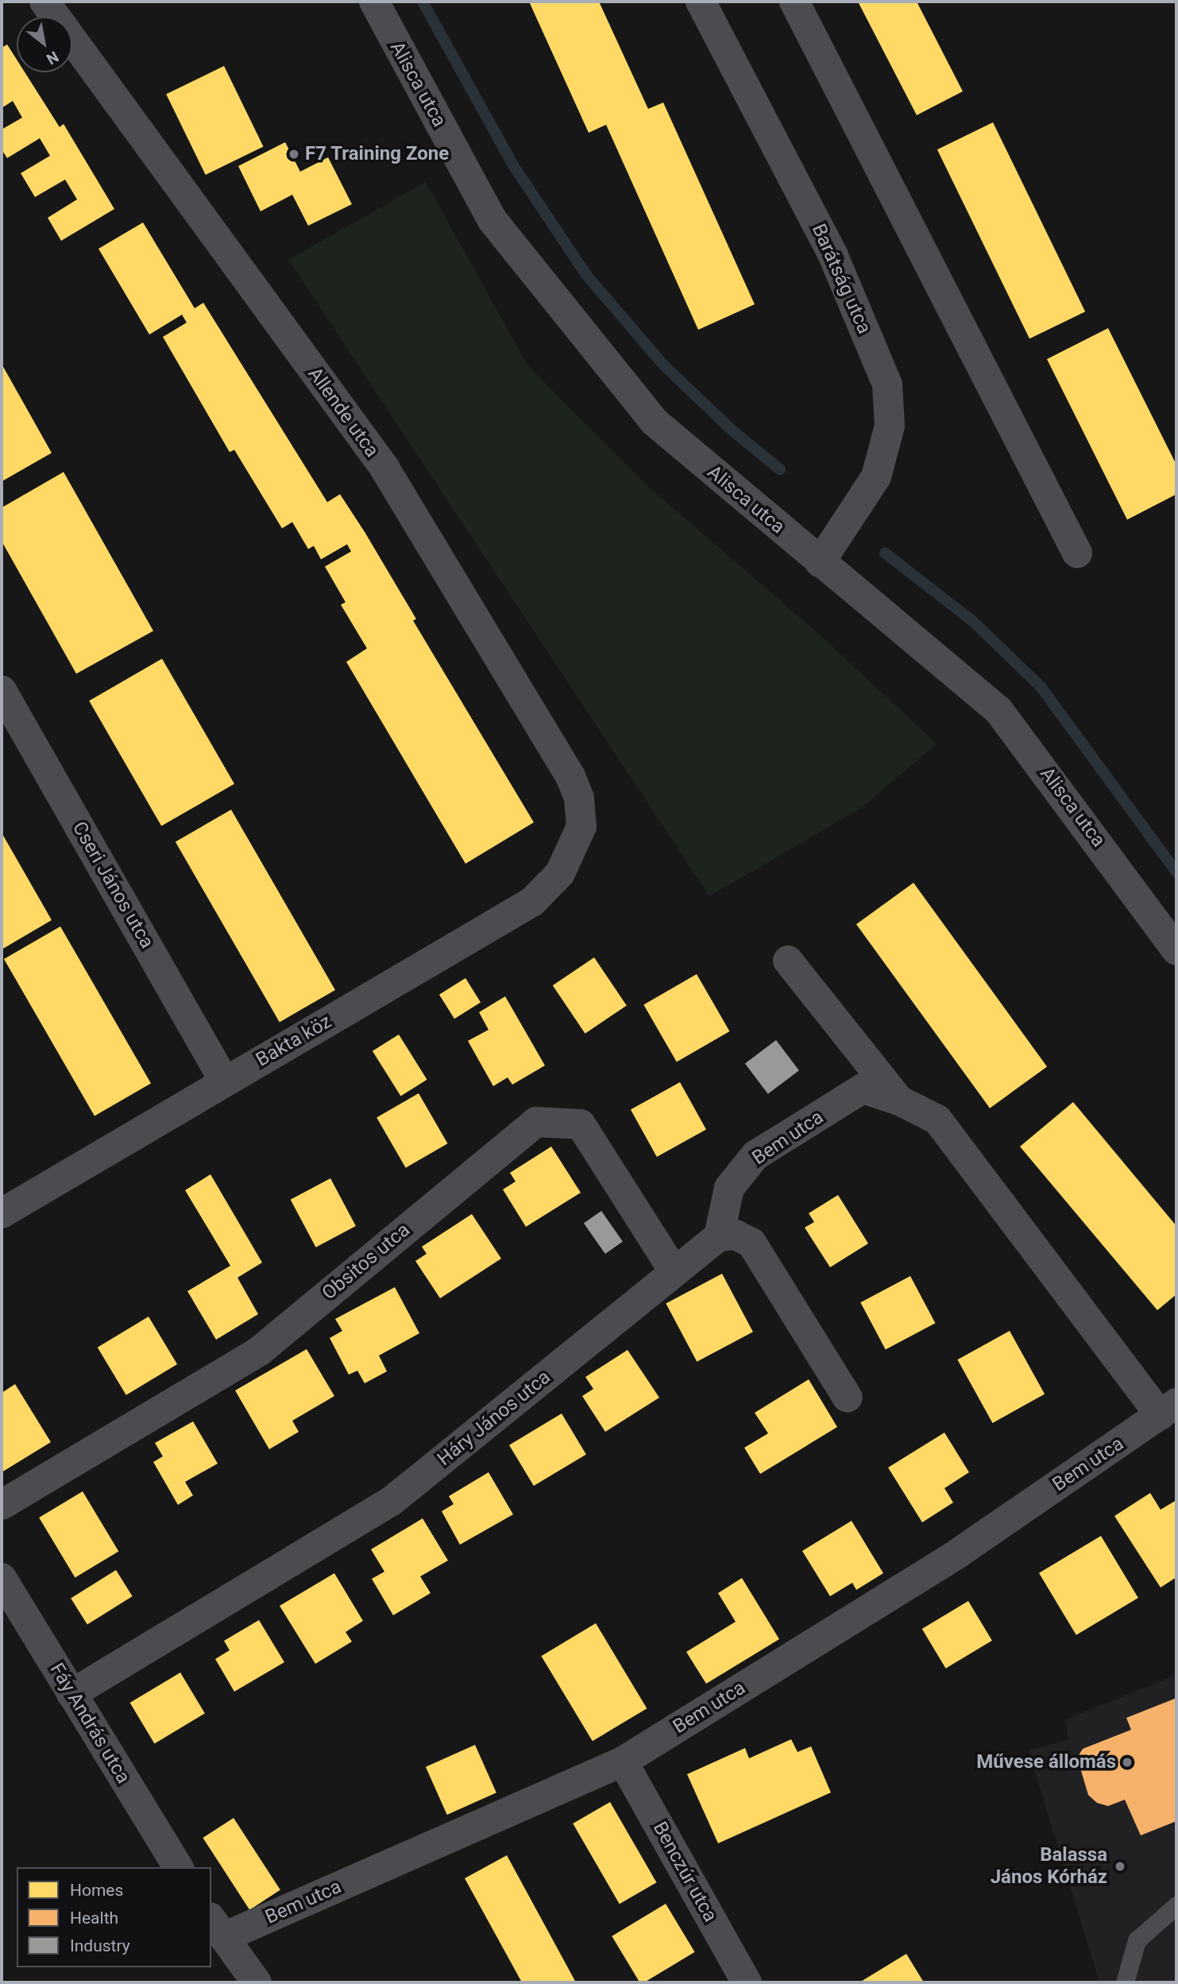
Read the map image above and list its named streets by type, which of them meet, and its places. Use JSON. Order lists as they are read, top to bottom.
{
  "streets": {
    "street": [
      "Alisca utca",
      "Barátság utca",
      "Allende utca",
      "Cseri János utca",
      "Bakta köz",
      "Bem utca",
      "Obsitos utca",
      "Háry János utca",
      "Fáy András utca",
      "Benczúr utca"
    ]
  },
  "crossings": [
    ["Alisca utca", "Barátság utca"],
    ["Allende utca", "Bakta köz"],
    ["Cseri János utca", "Bakta köz"],
    ["Bem utca", "Háry János utca"],
    ["Bem utca", "Benczúr utca"],
    ["Obsitos utca", "Háry János utca"],
    ["Háry János utca", "Fáy András utca"]
  ],
  "places": ["F7 Training Zone", "Művese állomás", "Balassa János Kórház"],
  "legend": ["Homes", "Health", "Industry"],
  "north": "bottom right"
}
